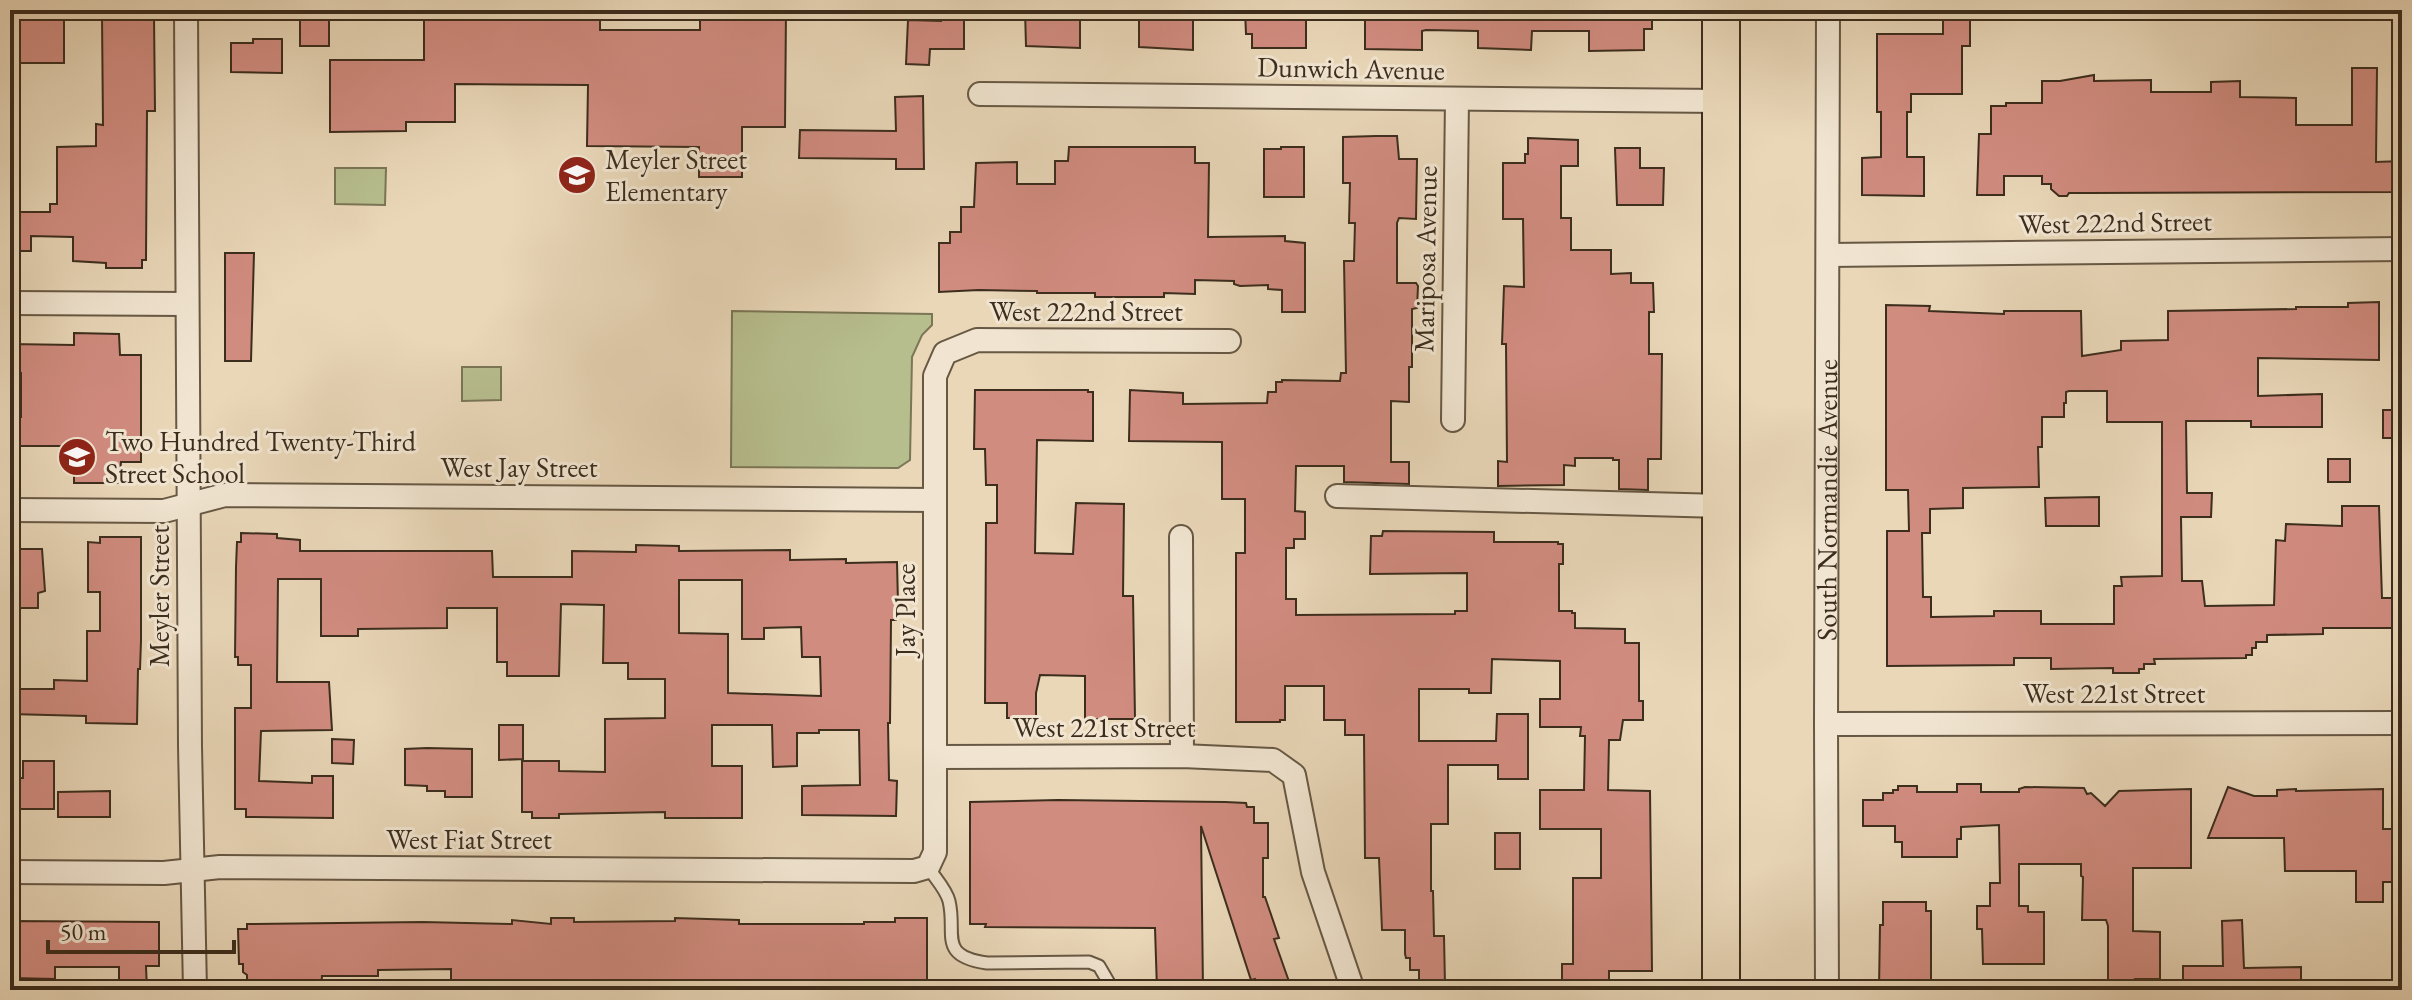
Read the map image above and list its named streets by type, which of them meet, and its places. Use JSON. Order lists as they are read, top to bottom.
{
  "streets": {
    "street": [
      "Dunwich Avenue",
      "West 222nd Street",
      "Mariposa Avenue",
      "West Jay Street",
      "South Normandie Avenue",
      "Meyler Street",
      "Jay Place",
      "West 221st Street",
      "West Fiat Street"
    ]
  },
  "crossings": [
    ["Dunwich Avenue", "Mariposa Avenue"],
    ["West 222nd Street", "South Normandie Avenue"],
    ["West 222nd Street", "Jay Place"],
    ["West Jay Street", "Meyler Street"],
    ["West Jay Street", "Jay Place"],
    ["South Normandie Avenue", "West 221st Street"],
    ["Meyler Street", "West Fiat Street"],
    ["Jay Place", "West 221st Street"],
    ["Jay Place", "West Fiat Street"]
  ],
  "places": {
    "school or university": ["Meyler Street Elementary", "Two Hundred Twenty-Third Street School"]
  },
  "scale_bar": "50 m"
}
